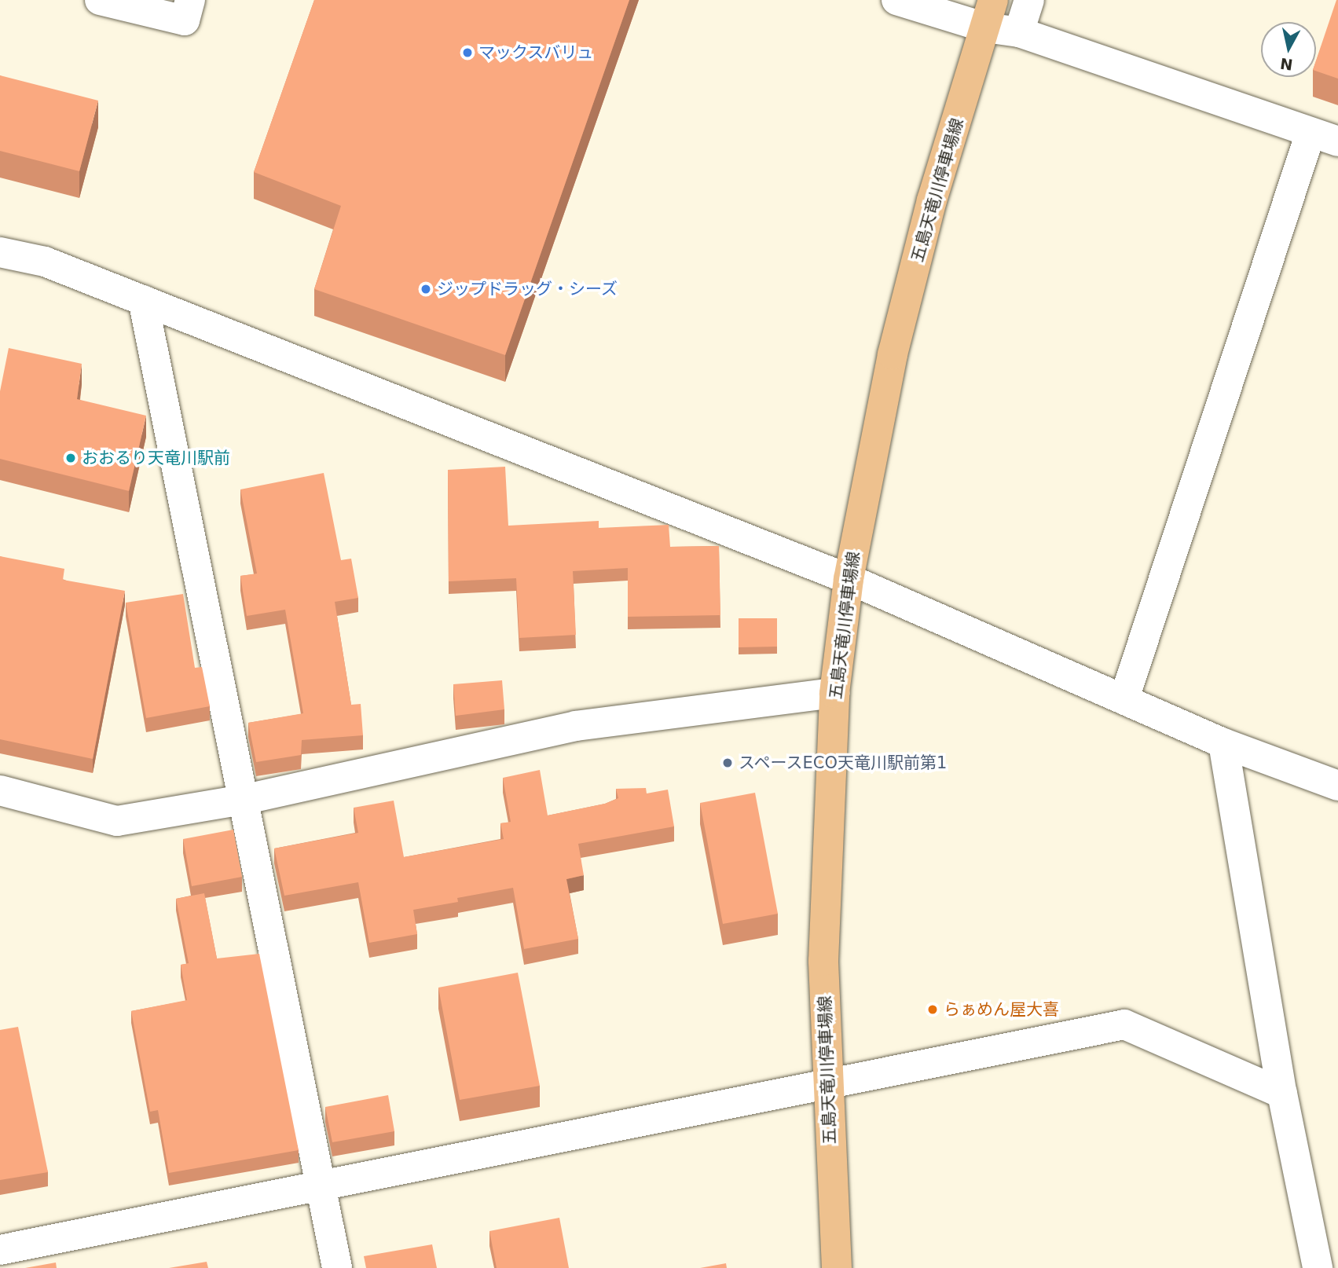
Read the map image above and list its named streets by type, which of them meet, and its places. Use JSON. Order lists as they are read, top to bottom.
{
  "streets": {
    "main road": ["五島天竜川停車場線"]
  },
  "places": [
    "マックスバリュ",
    "ジップドラッグ・シーズ",
    "おおるり天竜川駅前",
    "スペースECO天竜川駅前第1",
    "らぁめん屋大喜"
  ],
  "north": "bottom"
}
